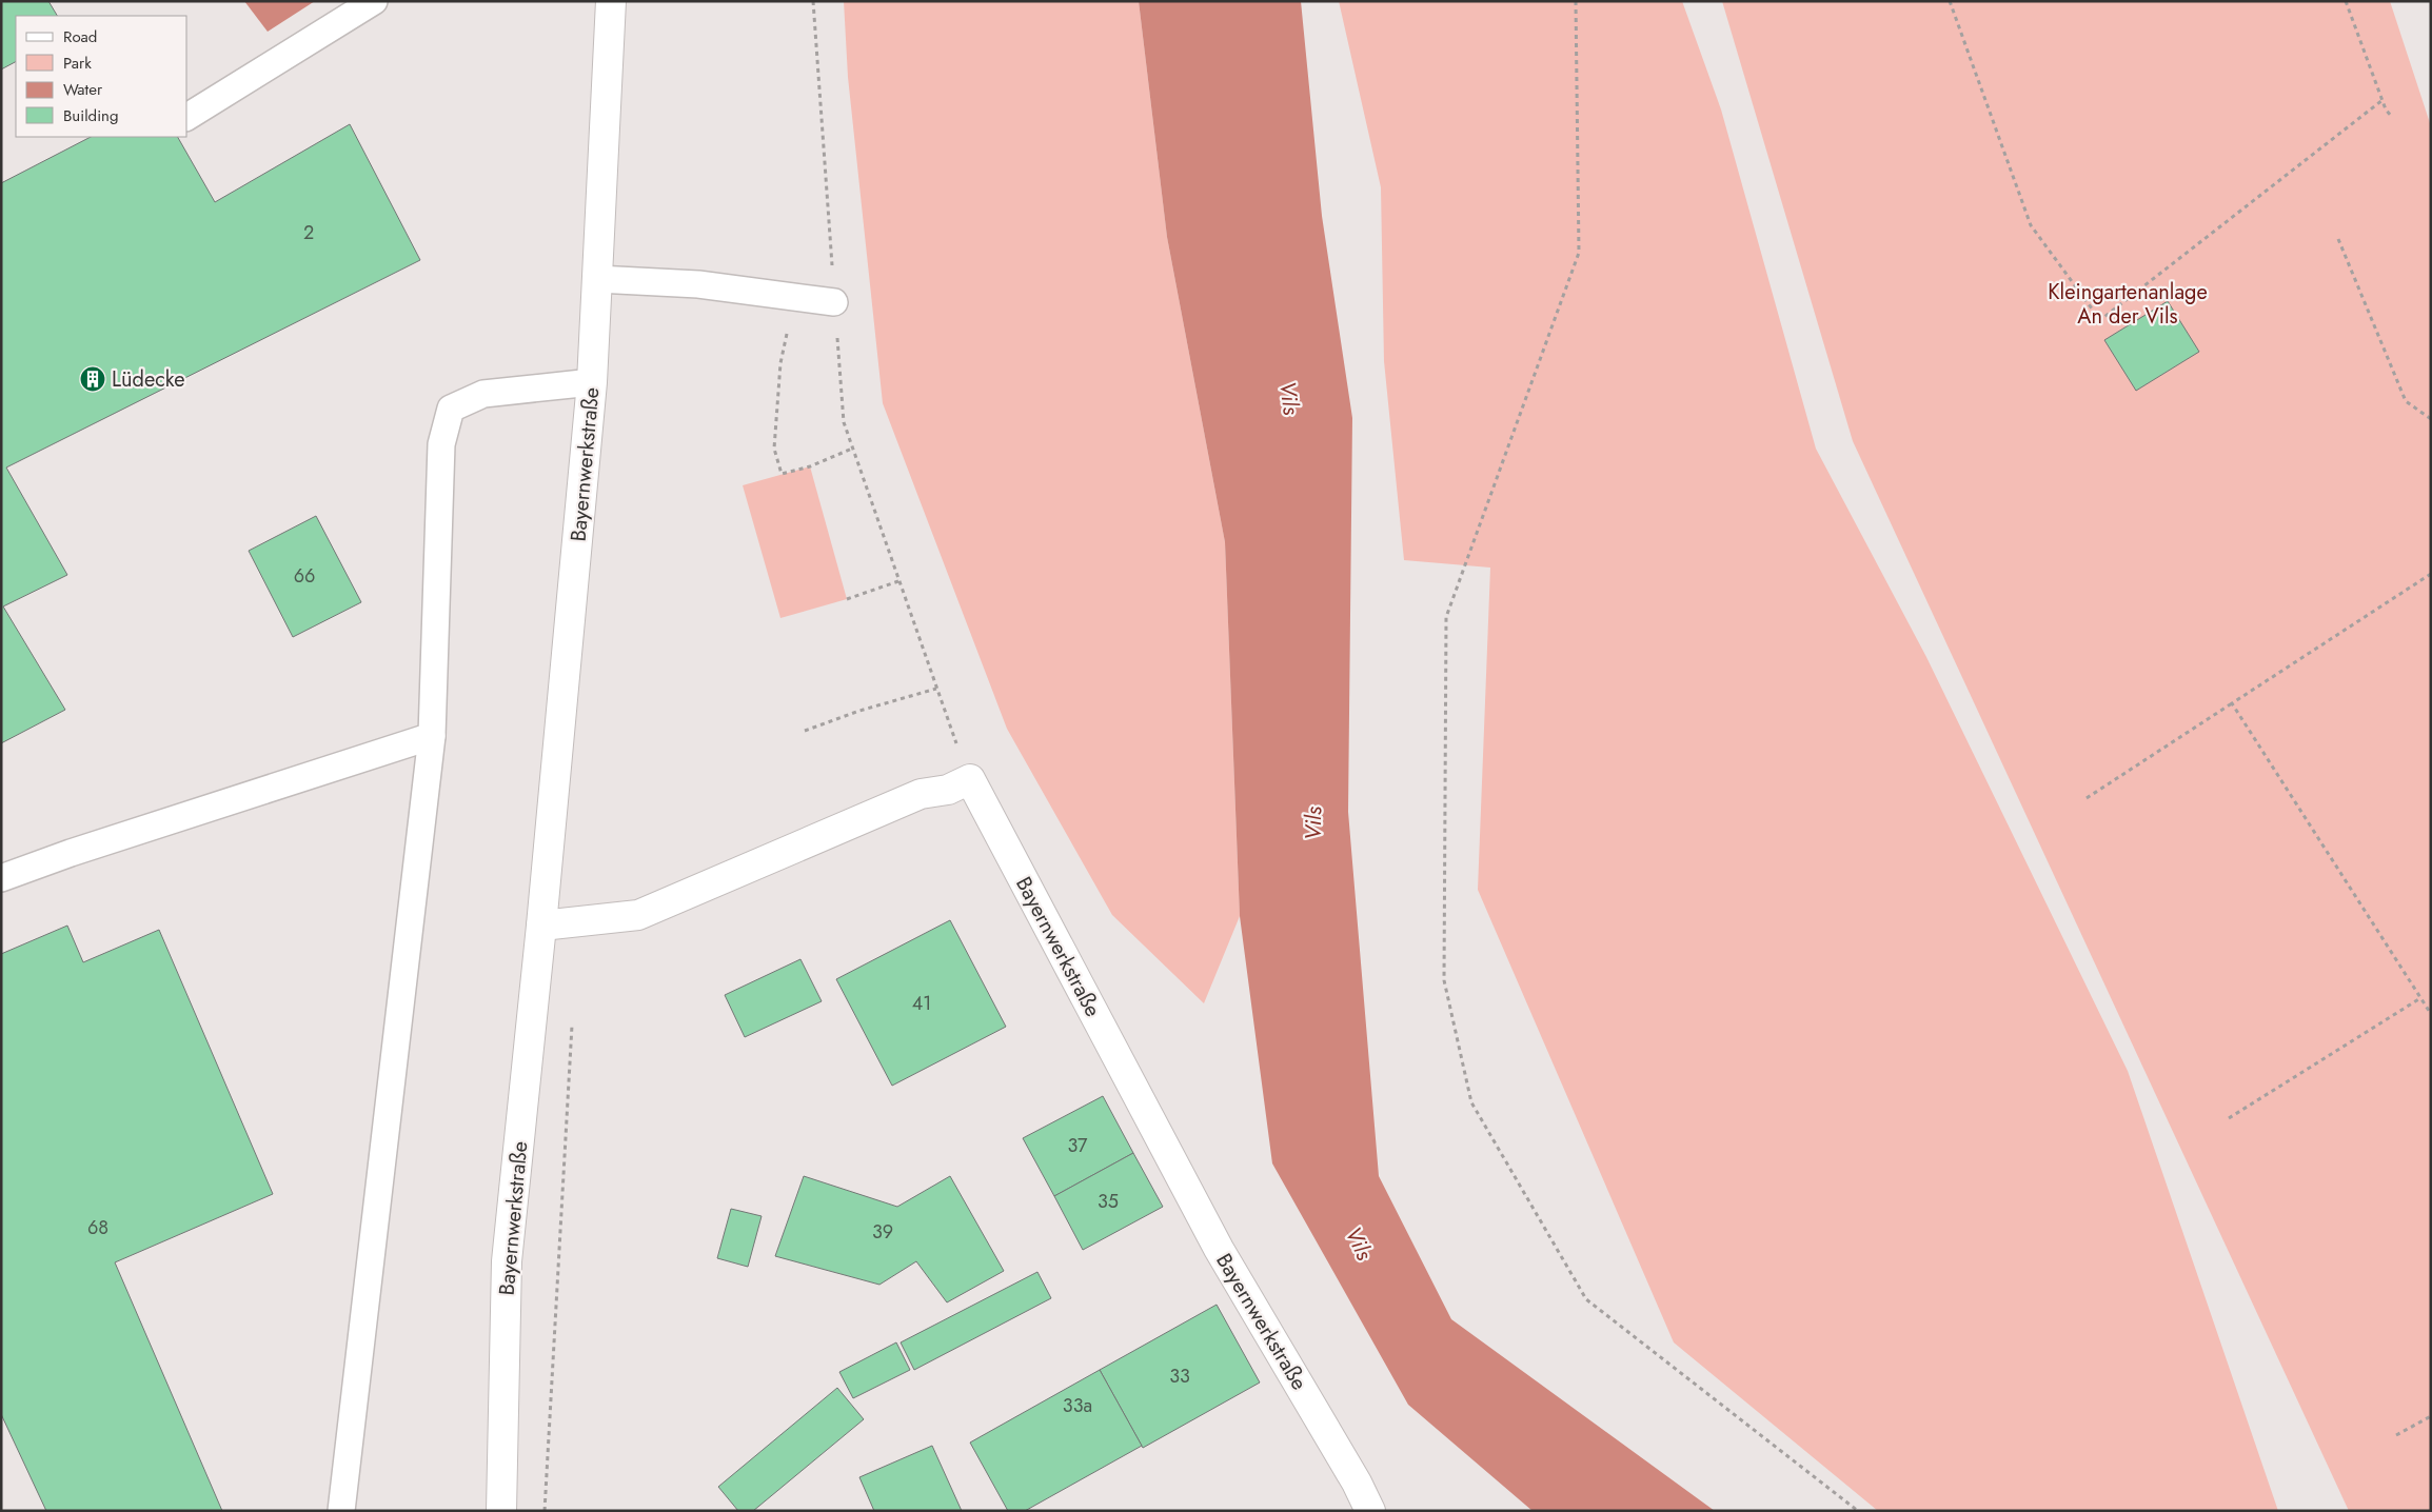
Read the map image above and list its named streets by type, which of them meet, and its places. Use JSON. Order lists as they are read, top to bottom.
{
  "streets": {
    "street": ["Bayernwerkstraße"]
  },
  "water": ["Vils"],
  "parks": ["Kleingartenanlage An der Vils"],
  "places": {
    "building": ["Lüdecke"]
  },
  "house_numbers": [
    "2",
    "66",
    "41",
    "37",
    "35",
    "68",
    "39",
    "33",
    "33a"
  ],
  "legend": [
    "Road",
    "Park",
    "Water",
    "Building"
  ]
}
